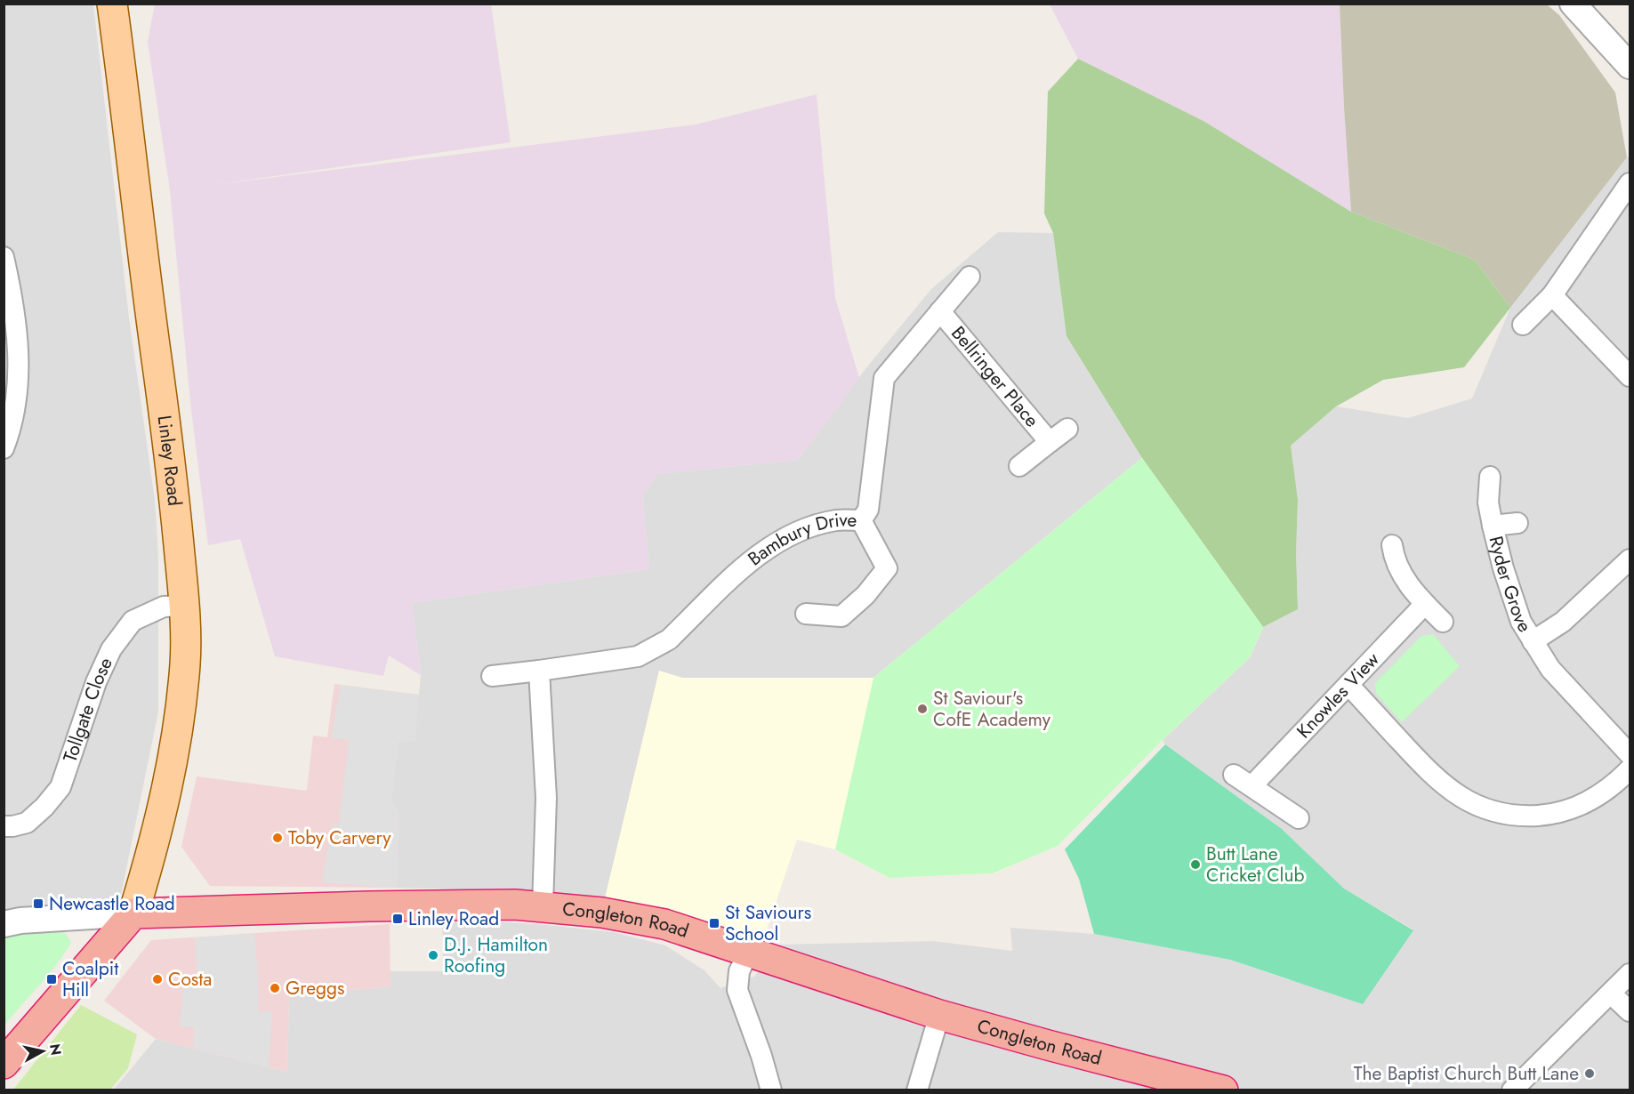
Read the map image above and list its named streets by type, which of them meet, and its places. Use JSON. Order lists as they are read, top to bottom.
{
  "streets": {
    "highway": ["Congleton Road"],
    "main road": ["Linley Road"],
    "street": [
      "Bellringer Place",
      "Bambury Drive",
      "Ryder Grove",
      "Knowles View",
      "Tollgate Close"
    ]
  },
  "crossings": [
    ["Bellringer Place", "Bambury Drive"],
    ["Linley Road", "Tollgate Close"],
    ["Linley Road", "Congleton Road"]
  ],
  "places": {
    "other": [
      "St Saviour's CofE Academy",
      "Toby Carvery",
      "Butt Lane Cricket Club",
      "D.J. Hamilton Roofing",
      "Costa",
      "Greggs",
      "The Baptist Church Butt Lane"
    ],
    "transit": [
      "Newcastle Road",
      "Linley Road",
      "St Saviours School",
      "Coalpit Hill"
    ]
  },
  "north": "right"
}
